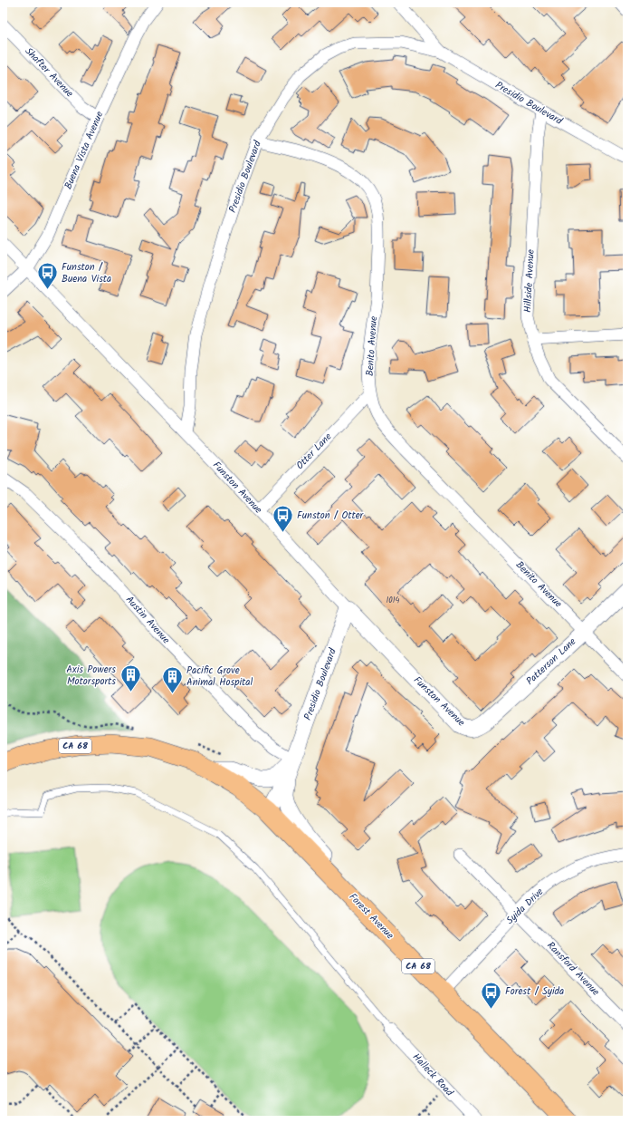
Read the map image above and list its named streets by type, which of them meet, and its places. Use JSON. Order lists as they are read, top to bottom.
{
  "streets": {
    "main road": ["CA 68", "Forest Avenue"],
    "street": [
      "Shafter Avenue",
      "Presidio Boulevard",
      "Buena Vista Avenue",
      "Hillside Avenue",
      "Benito Avenue",
      "Otter Lane",
      "Funston Avenue",
      "Austin Avenue",
      "Patterson Lane",
      "Syida Drive",
      "Ransford Avenue",
      "Halleck Road"
    ]
  },
  "crossings": [
    ["Shafter Avenue", "Buena Vista Avenue"],
    ["Presidio Boulevard", "Hillside Avenue"],
    ["Presidio Boulevard", "Benito Avenue"],
    ["Presidio Boulevard", "Funston Avenue"],
    ["Presidio Boulevard", "Austin Avenue"],
    ["Presidio Boulevard", "Forest Avenue"],
    ["Buena Vista Avenue", "Funston Avenue"],
    ["Benito Avenue", "Otter Lane"],
    ["Benito Avenue", "Patterson Lane"],
    ["Otter Lane", "Funston Avenue"],
    ["Funston Avenue", "Patterson Lane"],
    ["Syida Drive", "Forest Avenue"],
    ["Syida Drive", "Ransford Avenue"]
  ],
  "places": {
    "bus stop": ["Funston / Buena Vista", "Funston / Otter", "Forest / Syida"],
    "building": ["Axis Powers Motorsports", "Pacific Grove Animal Hospital"]
  },
  "house_numbers": ["1014"]
}
